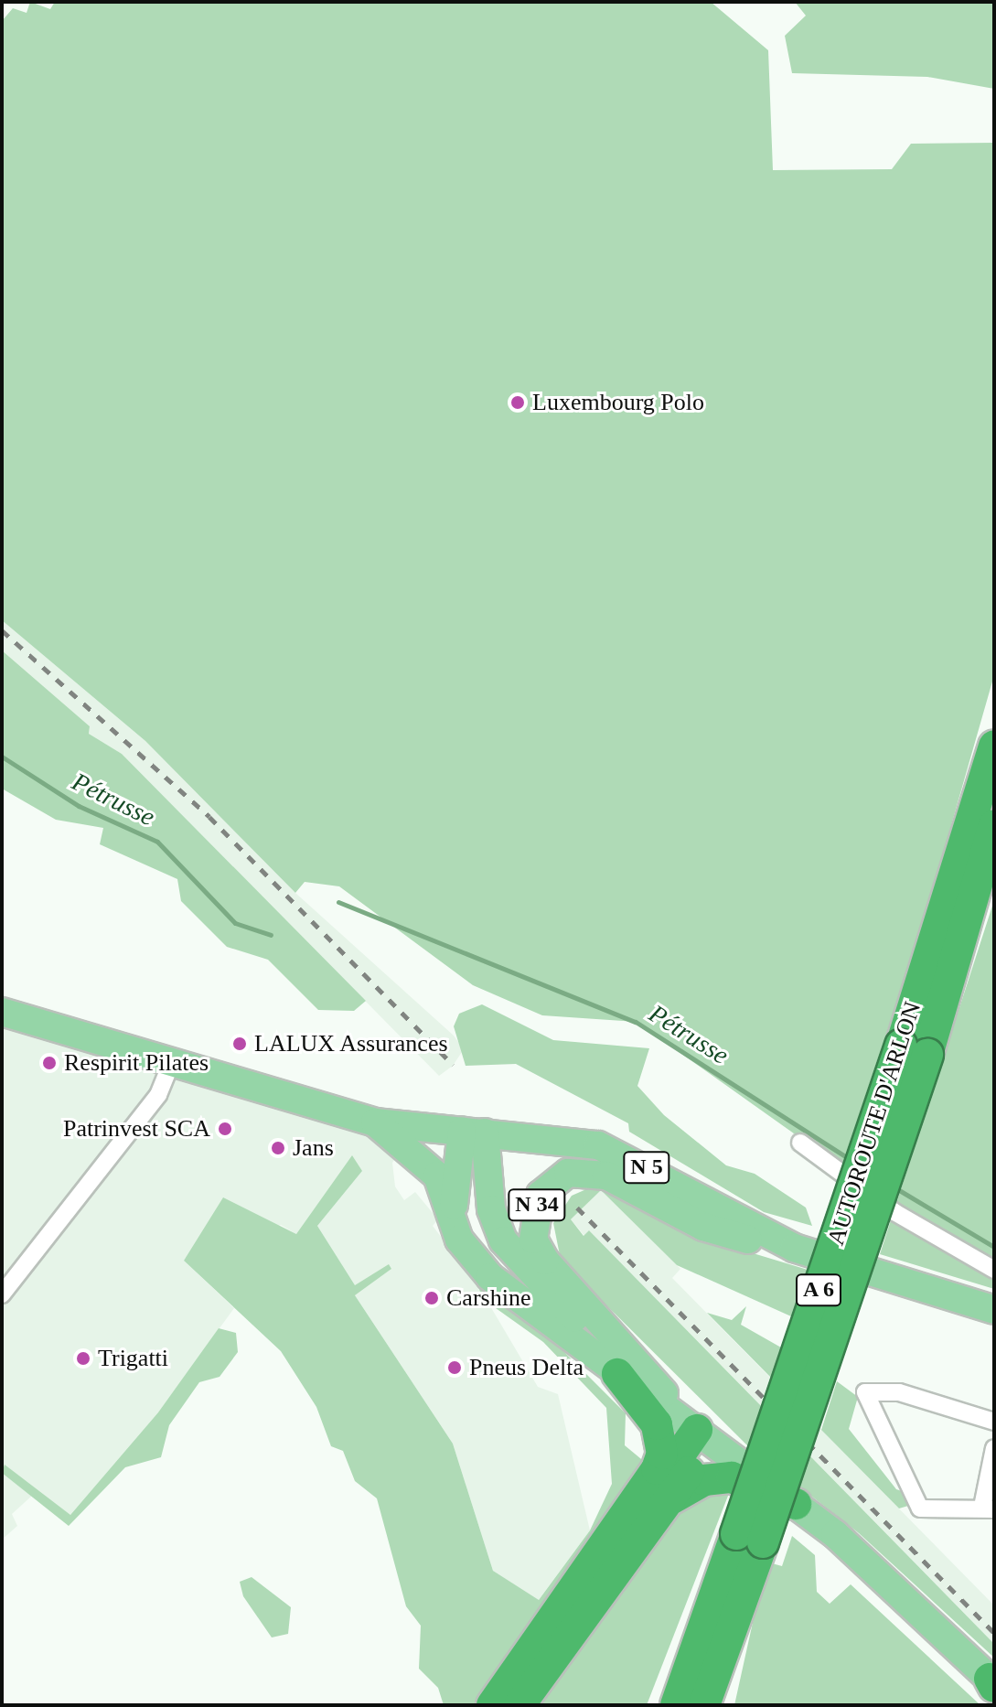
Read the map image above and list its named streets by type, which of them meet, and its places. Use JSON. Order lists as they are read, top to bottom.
{
  "streets": {
    "highway": ["AUTOROUTE D'ARLON", "A 6"],
    "main road": ["N 5", "N 34"]
  },
  "crossings": [
    ["N 5", "N 34"]
  ],
  "water": ["Pétrusse"],
  "places": [
    "Luxembourg Polo",
    "LALUX Assurances",
    "Respirit Pilates",
    "Patrinvest SCA",
    "Jans",
    "Carshine",
    "Trigatti",
    "Pneus Delta"
  ]
}
